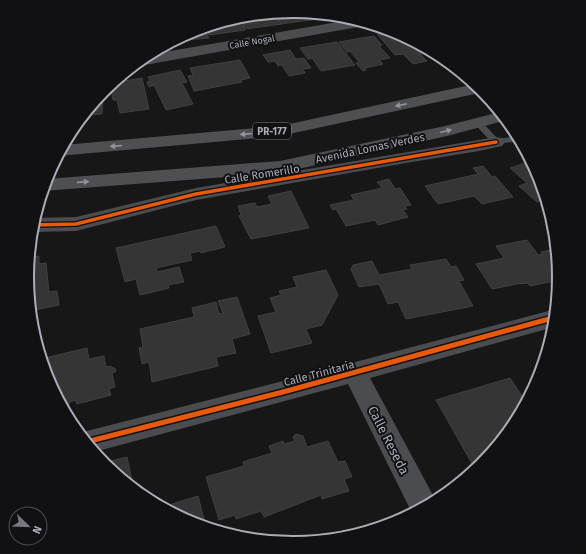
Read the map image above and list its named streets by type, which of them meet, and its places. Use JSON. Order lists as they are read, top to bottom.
{
  "streets": {
    "main road": ["PR-177", "Avenida Lomas Verdes"],
    "street": [
      "Calle Nogal",
      "Calle Romerillo",
      "Calle Trinitaria",
      "Calle Reseda"
    ]
  },
  "crossings": [
    ["Calle Trinitaria", "Calle Reseda"]
  ],
  "north": "bottom right"
}
